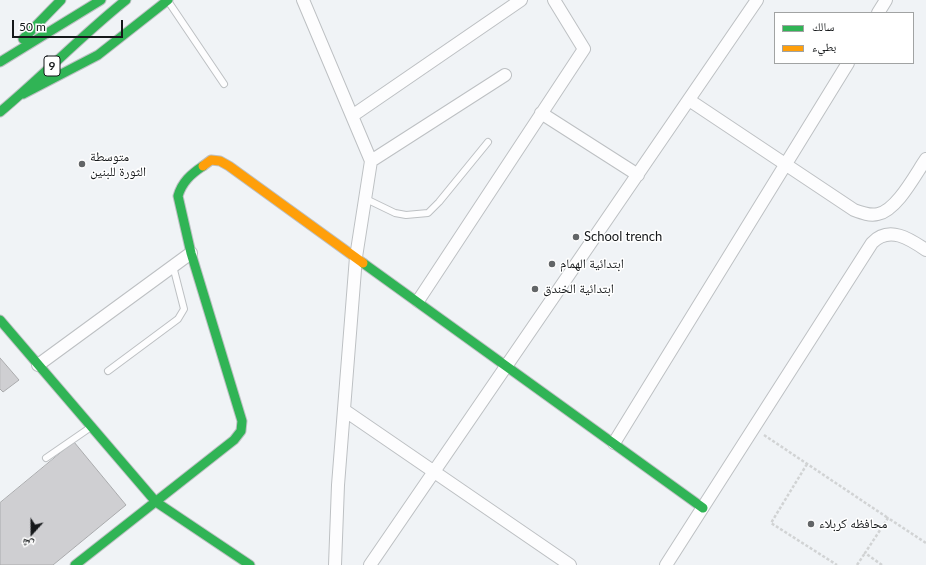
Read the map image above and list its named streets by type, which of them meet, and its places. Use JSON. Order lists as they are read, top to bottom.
{
  "streets": {
    "main road": ["9"]
  },
  "places": [
    "متوسطة الثورة للبنين",
    "School trench",
    "ابتدائية الهمام",
    "ابتدائية الخندق",
    "محافظه كربلاء"
  ],
  "legend": ["سالك", "بطيء"],
  "scale_bar": "50 m",
  "north": "bottom"
}
